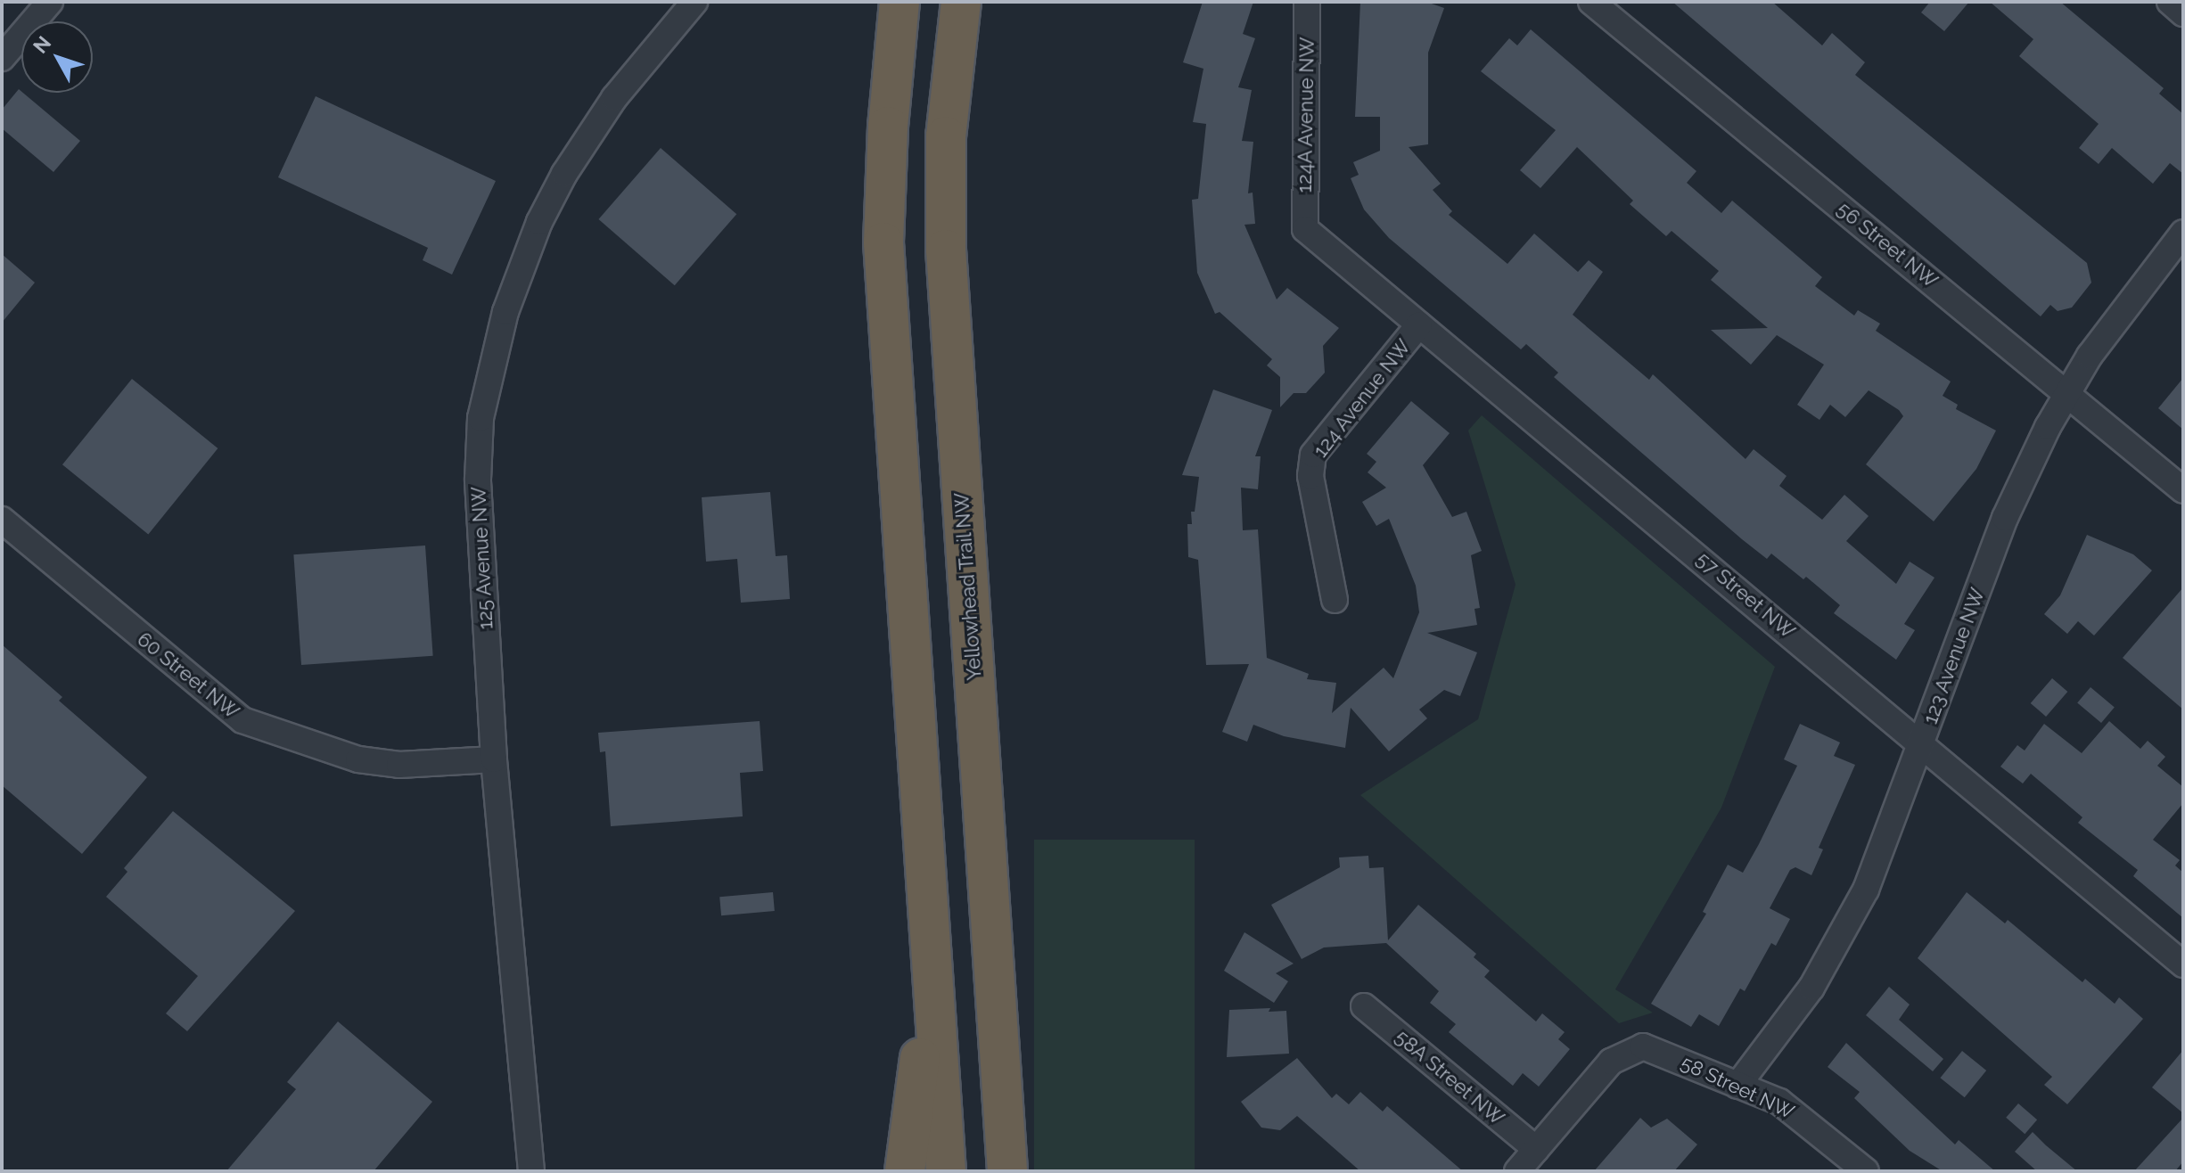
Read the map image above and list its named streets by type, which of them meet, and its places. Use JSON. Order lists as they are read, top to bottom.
{
  "streets": {
    "highway": ["Yellowhead Trail NW"],
    "street": [
      "124A Avenue NW",
      "56 Street NW",
      "124 Avenue NW",
      "125 Avenue NW",
      "57 Street NW",
      "123 Avenue NW",
      "60 Street NW",
      "58A Street NW",
      "58 Street NW"
    ]
  },
  "crossings": [
    ["124A Avenue NW", "57 Street NW"],
    ["56 Street NW", "123 Avenue NW"],
    ["124 Avenue NW", "57 Street NW"],
    ["125 Avenue NW", "60 Street NW"],
    ["57 Street NW", "123 Avenue NW"],
    ["123 Avenue NW", "58 Street NW"],
    ["58A Street NW", "58 Street NW"]
  ],
  "north": "top left"
}
